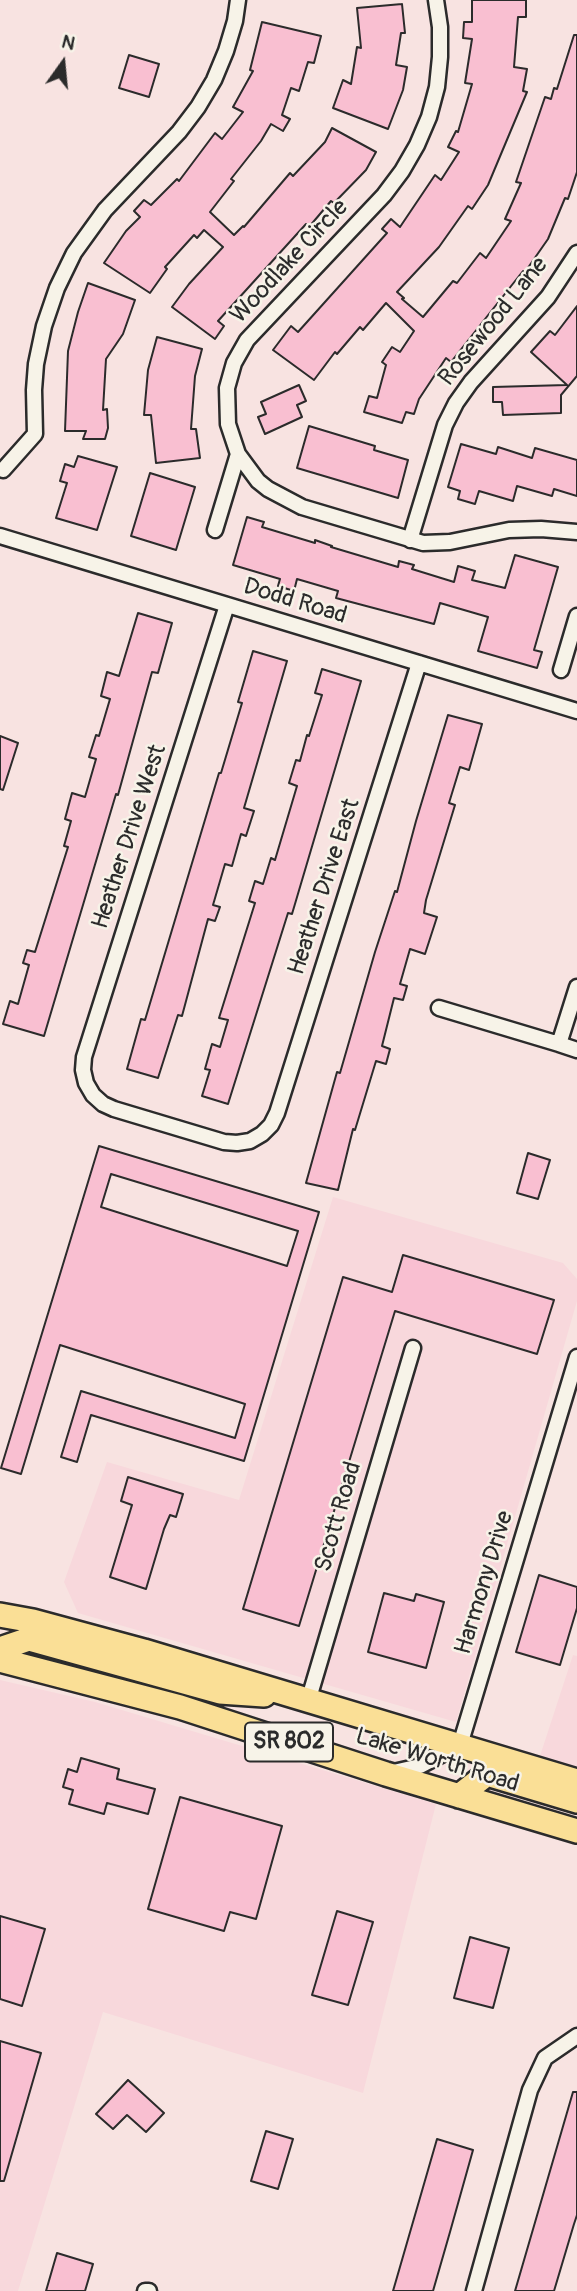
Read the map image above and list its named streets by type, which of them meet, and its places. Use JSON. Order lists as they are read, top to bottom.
{
  "streets": {
    "main road": ["SR 802", "Lake Worth Road"],
    "street": [
      "Woodlake Circle",
      "Rosewood Lane",
      "Dodd Road",
      "Heather Drive West",
      "Heather Drive East",
      "Scott Road",
      "Harmony Drive"
    ]
  },
  "crossings": [
    ["Woodlake Circle", "Rosewood Lane"],
    ["Dodd Road", "Heather Drive West"],
    ["Dodd Road", "Heather Drive East"],
    ["Heather Drive West", "Heather Drive East"],
    ["Scott Road", "Lake Worth Road"],
    ["Harmony Drive", "Lake Worth Road"]
  ],
  "north": "top"
}
